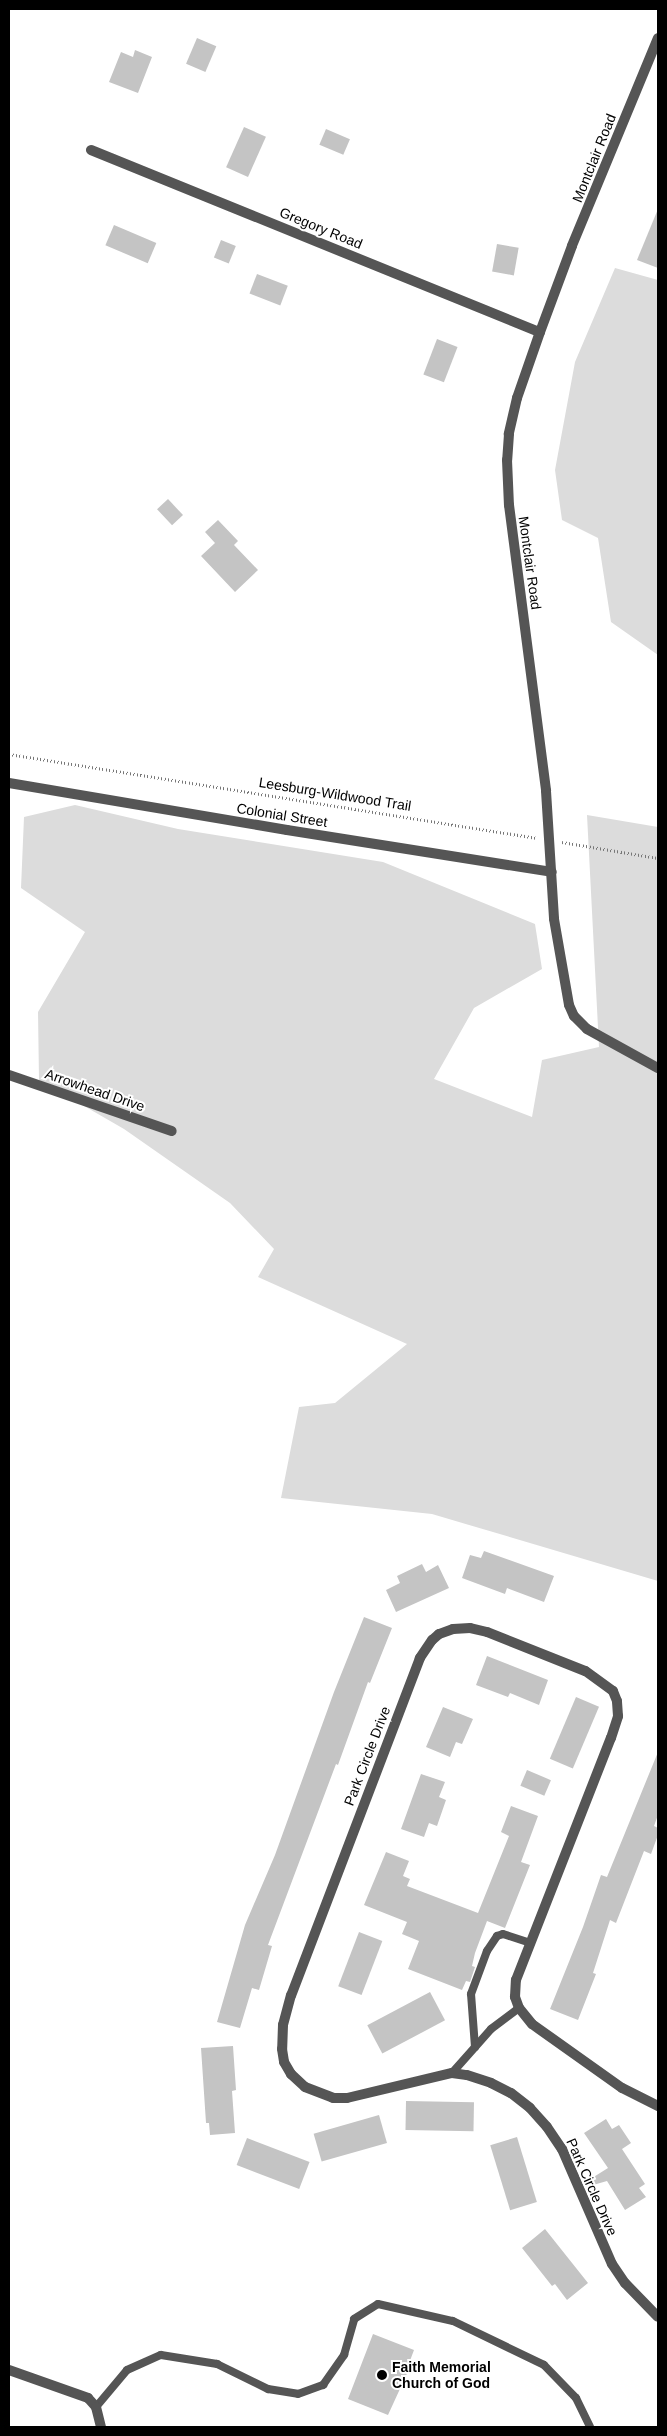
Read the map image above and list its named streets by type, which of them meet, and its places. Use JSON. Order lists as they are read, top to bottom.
{
  "streets": {
    "street": [
      "Montclair Road",
      "Gregory Road",
      "Colonial Street",
      "Arrowhead Drive",
      "Park Circle Drive"
    ],
    "path": ["Leesburg-Wildwood Trail"]
  },
  "crossings": [
    ["Montclair Road", "Gregory Road"],
    ["Montclair Road", "Leesburg-Wildwood Trail"],
    ["Montclair Road", "Colonial Street"]
  ],
  "places": ["Faith Memorial Church of God"]
}
